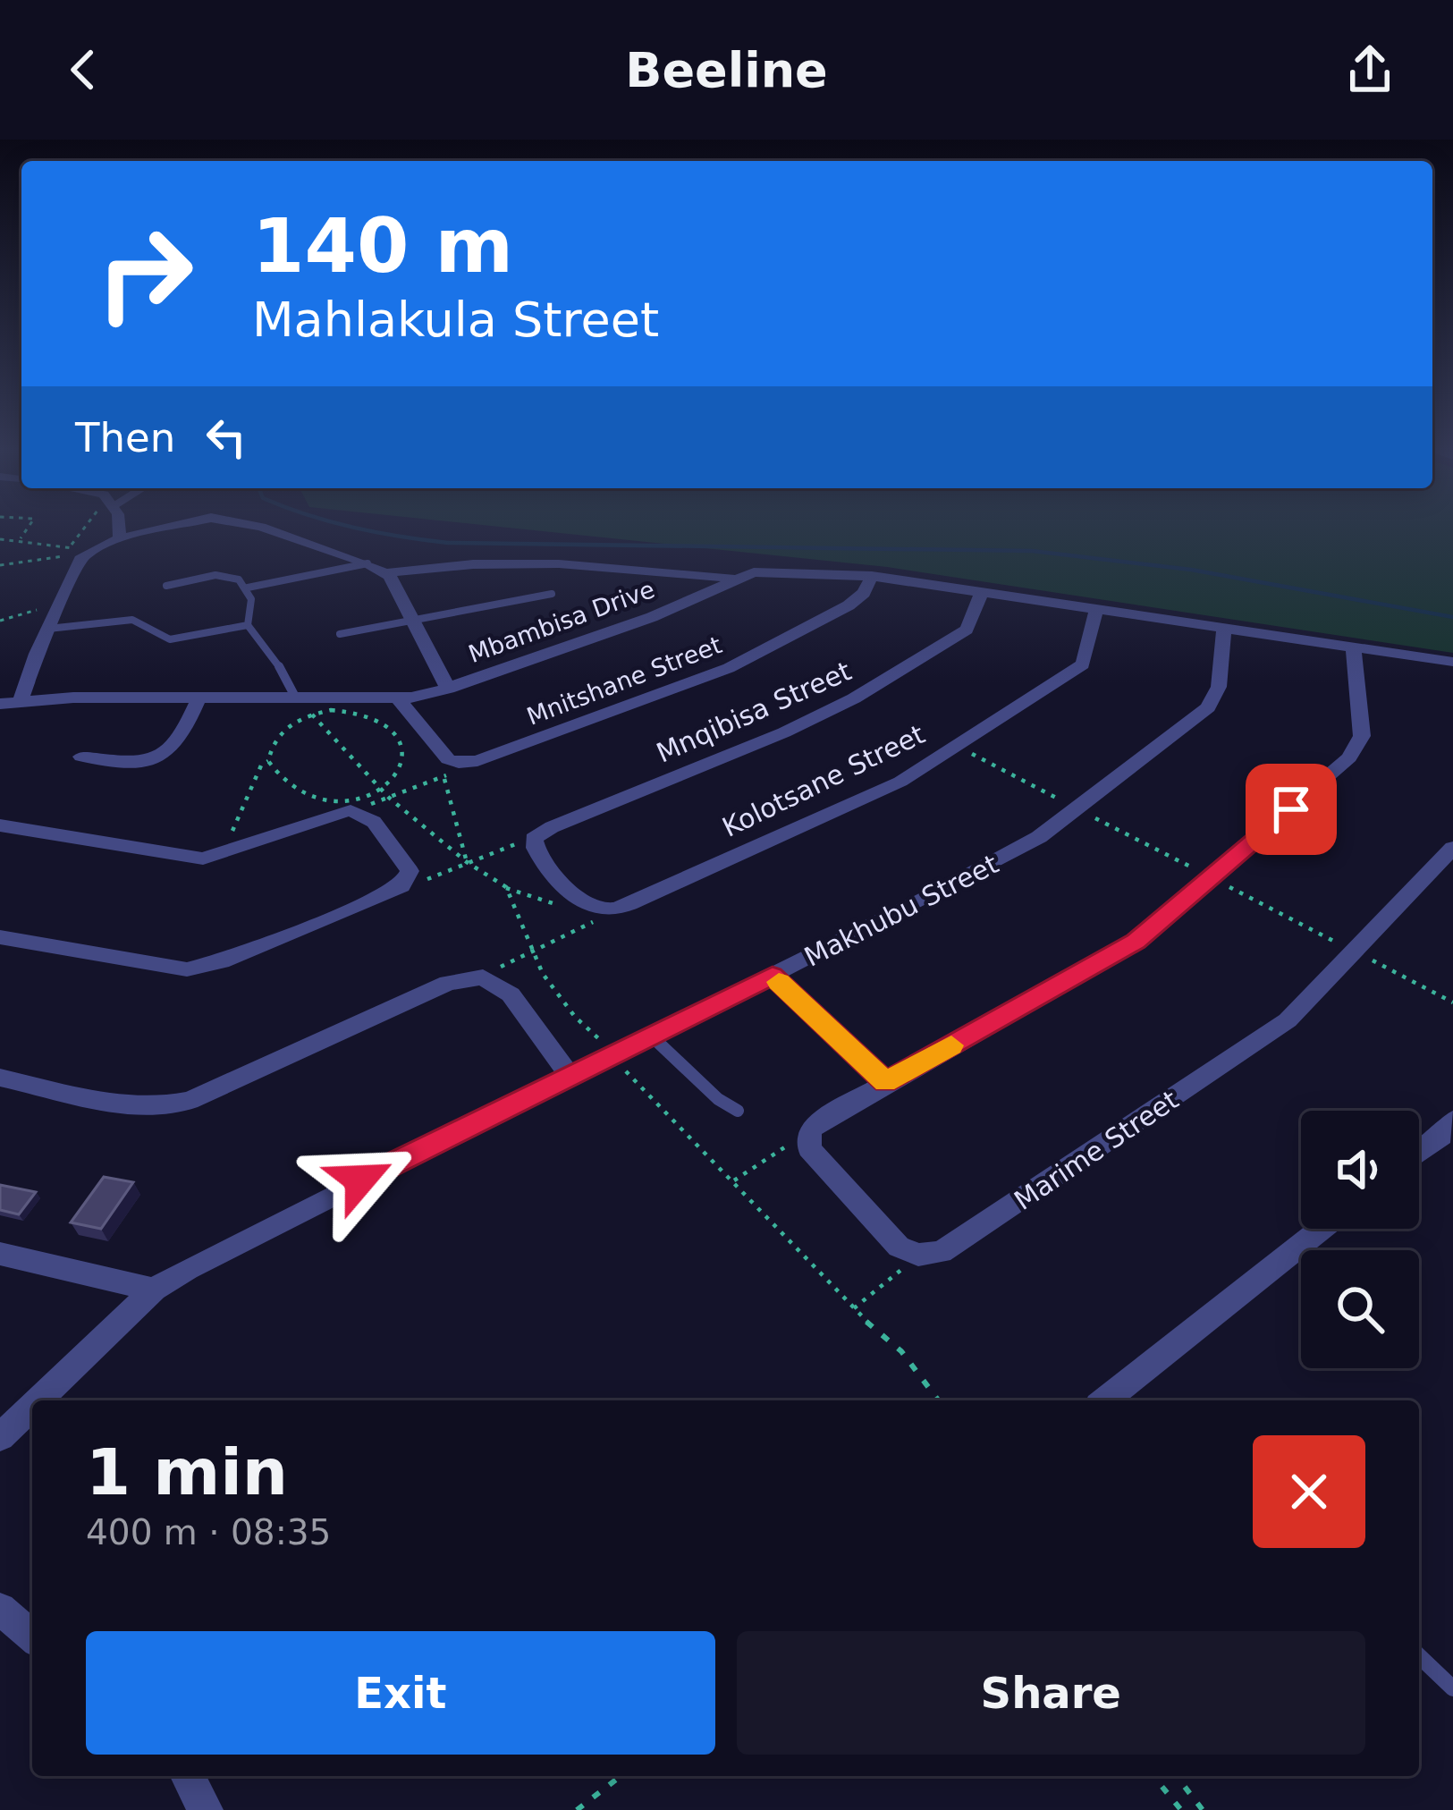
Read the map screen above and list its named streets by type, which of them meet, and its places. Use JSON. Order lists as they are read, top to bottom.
{
  "streets": {
    "street": [
      "Mbambisa Drive",
      "Mnitshane Street",
      "Mnqibisa Street",
      "Kolotsane Street",
      "Makhubu Street",
      "Marime Street"
    ]
  },
  "crossings": [
    ["Mbambisa Drive", "Mnitshane Street"],
    ["Mbambisa Drive", "Mnqibisa Street"],
    ["Mbambisa Drive", "Kolotsane Street"],
    ["Mbambisa Drive", "Makhubu Street"]
  ],
  "page": {
    "header": "Beeline",
    "turn": ["140 m", "Mahlakula Street"],
    "then": "Then",
    "heading": ["1 min", "400 m · 08:35"],
    "buttons": ["Exit", "Share"]
  }
}
